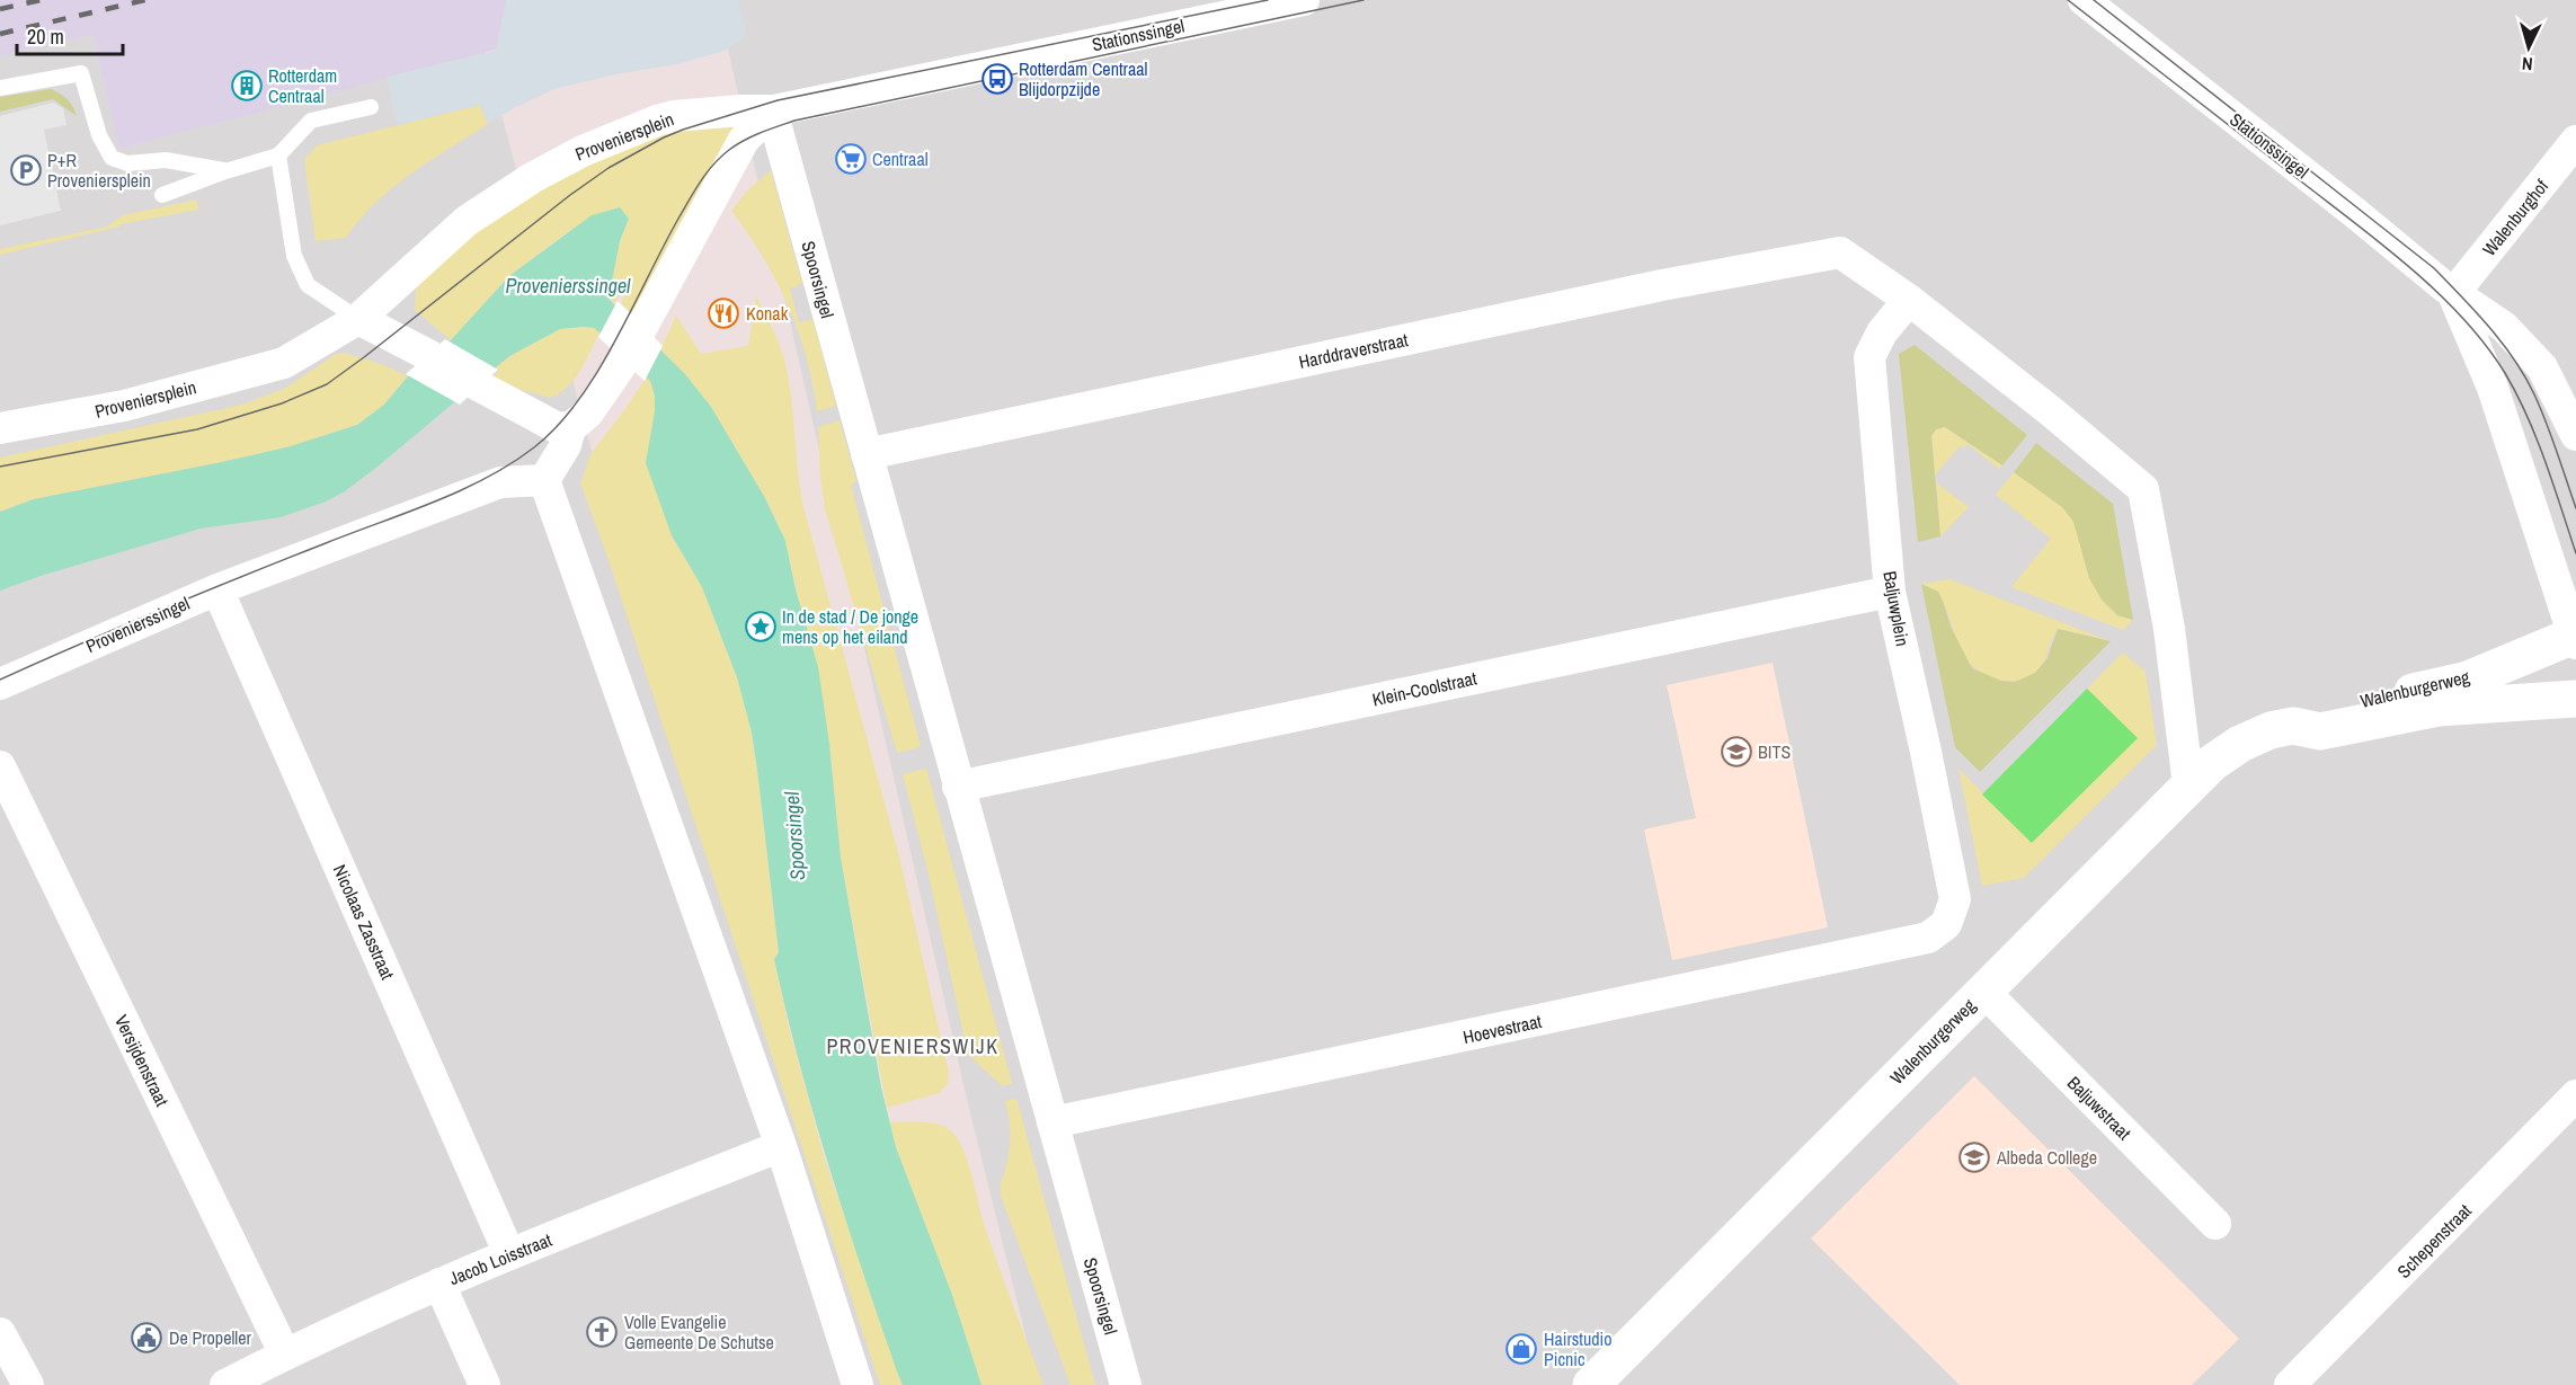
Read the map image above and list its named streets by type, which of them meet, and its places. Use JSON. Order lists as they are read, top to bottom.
{
  "streets": {
    "street": [
      "Stationssingel",
      "Proveniersplein",
      "Walenburghof",
      "Spoorsingel",
      "Harddraverstraat",
      "Baljuwplein",
      "Provenierssingel",
      "Klein-Coolstraat",
      "Walenburgerweg",
      "Nicolaas Zasstraat",
      "Hoevestraat",
      "Versijdenstraat",
      "Baljuwstraat",
      "Schepenstraat",
      "Jacob Loisstraat"
    ]
  },
  "crossings": [
    ["Stationssingel", "Proveniersplein"],
    ["Stationssingel", "Walenburghof"],
    ["Stationssingel", "Spoorsingel"],
    ["Stationssingel", "Walenburgerweg"],
    ["Proveniersplein", "Spoorsingel"],
    ["Spoorsingel", "Harddraverstraat"],
    ["Spoorsingel", "Klein-Coolstraat"],
    ["Spoorsingel", "Hoevestraat"],
    ["Harddraverstraat", "Baljuwplein"],
    ["Baljuwplein", "Klein-Coolstraat"],
    ["Baljuwplein", "Hoevestraat"],
    ["Provenierssingel", "Nicolaas Zasstraat"],
    ["Walenburgerweg", "Baljuwstraat"],
    ["Nicolaas Zasstraat", "Jacob Loisstraat"],
    ["Versijdenstraat", "Jacob Loisstraat"]
  ],
  "districts": ["PROVENIERSWIJK"],
  "water": ["Provenierssingel", "Spoorsingel"],
  "places": {
    "bus stop": ["Rotterdam Centraal Blijdorpzijde"],
    "building": ["Rotterdam Centraal"],
    "supermarket": ["Centraal"],
    "parking": ["P+R Proveniersplein"],
    "restaurant": ["Konak"],
    "place": ["In de stad / De jonge mens op het eiland"],
    "school or university": ["BITS", "Albeda College"],
    "church": ["Volle Evangelie Gemeente De Schutse"],
    "public building": ["De Propeller"],
    "shop": ["Hairstudio Picnic"]
  },
  "scale_bar": "20 m",
  "north": "bottom"
}
